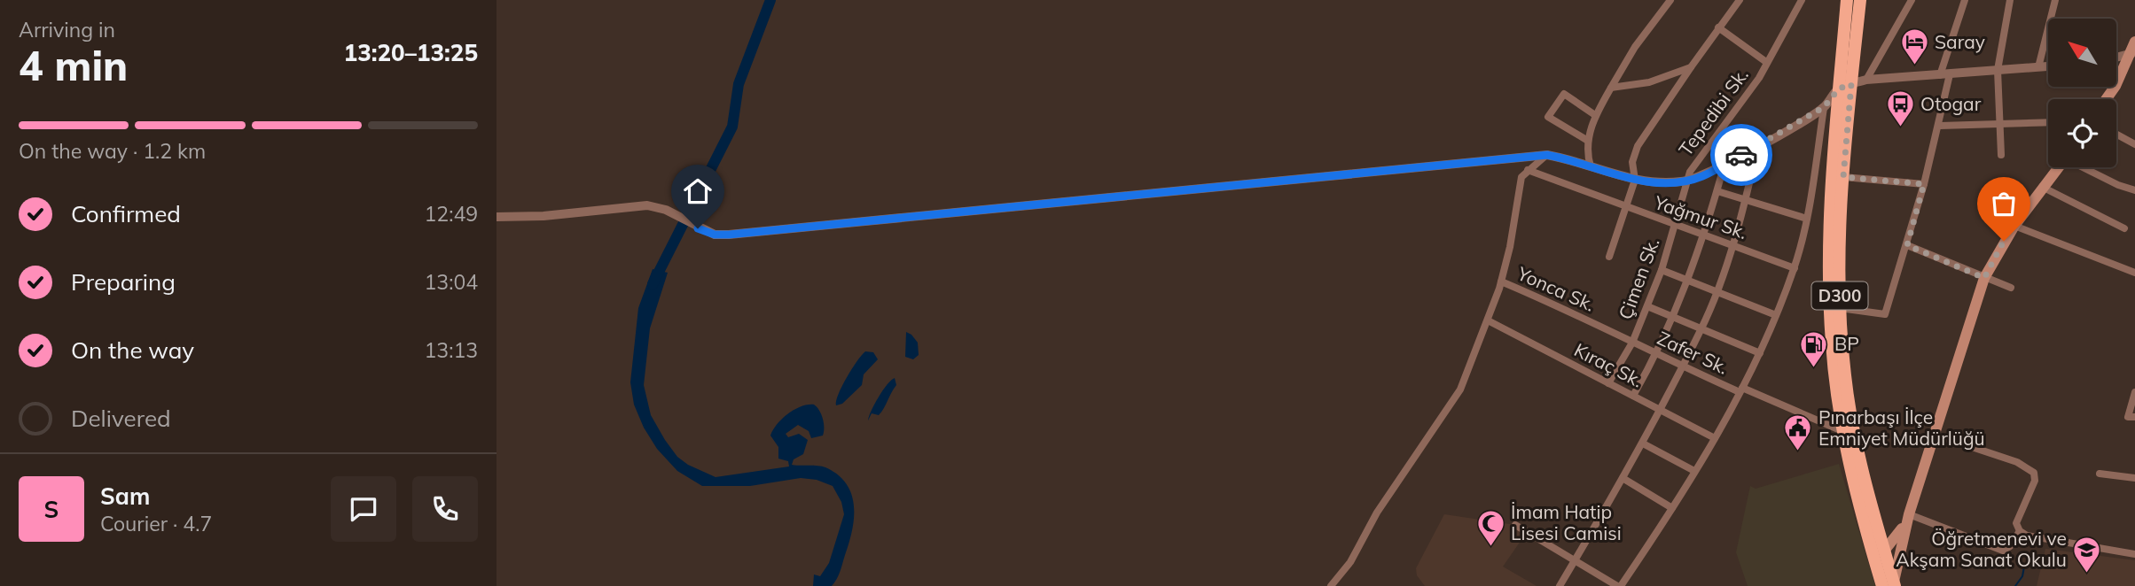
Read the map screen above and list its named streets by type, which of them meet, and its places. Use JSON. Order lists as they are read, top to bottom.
{
  "streets": {
    "highway": ["D300"],
    "street": [
      "Tepedibi Sk.",
      "Yağmur Sk.",
      "Çimen Sk.",
      "Yonca Sk.",
      "Zafer Sk.",
      "Kıraç Sk."
    ]
  },
  "crossings": [
    ["Tepedibi Sk.", "Çimen Sk."],
    ["Yağmur Sk.", "Çimen Sk."],
    ["Çimen Sk.", "Yonca Sk."],
    ["Çimen Sk.", "Zafer Sk."],
    ["Çimen Sk.", "Kıraç Sk."],
    ["Yonca Sk.", "Zafer Sk."],
    ["D300", "Zafer Sk."]
  ],
  "places": {
    "hotel": ["Saray"],
    "bus stop": ["Otogar"],
    "fuel station": ["BP"],
    "public building": ["Pınarbaşı İlçe Emniyet Müdürlüğü"],
    "mosque": ["İmam Hatip Lisesi Camisi"],
    "school or university": ["Öğretmenevi ve Akşam Sanat Okulu"]
  },
  "north": "top left",
  "page": {
    "heading": ["4 min", "Arriving in", "13:20–13:25"],
    "panel": ["Sam", "Courier · 4.7"],
    "bar": "On the way · 1.2 km",
    "list": [
      ["Confirmed", "12:49"],
      ["Preparing", "13:04"],
      ["On the way", "13:13"],
      "Delivered"
    ],
    "round": "S"
  }
}
